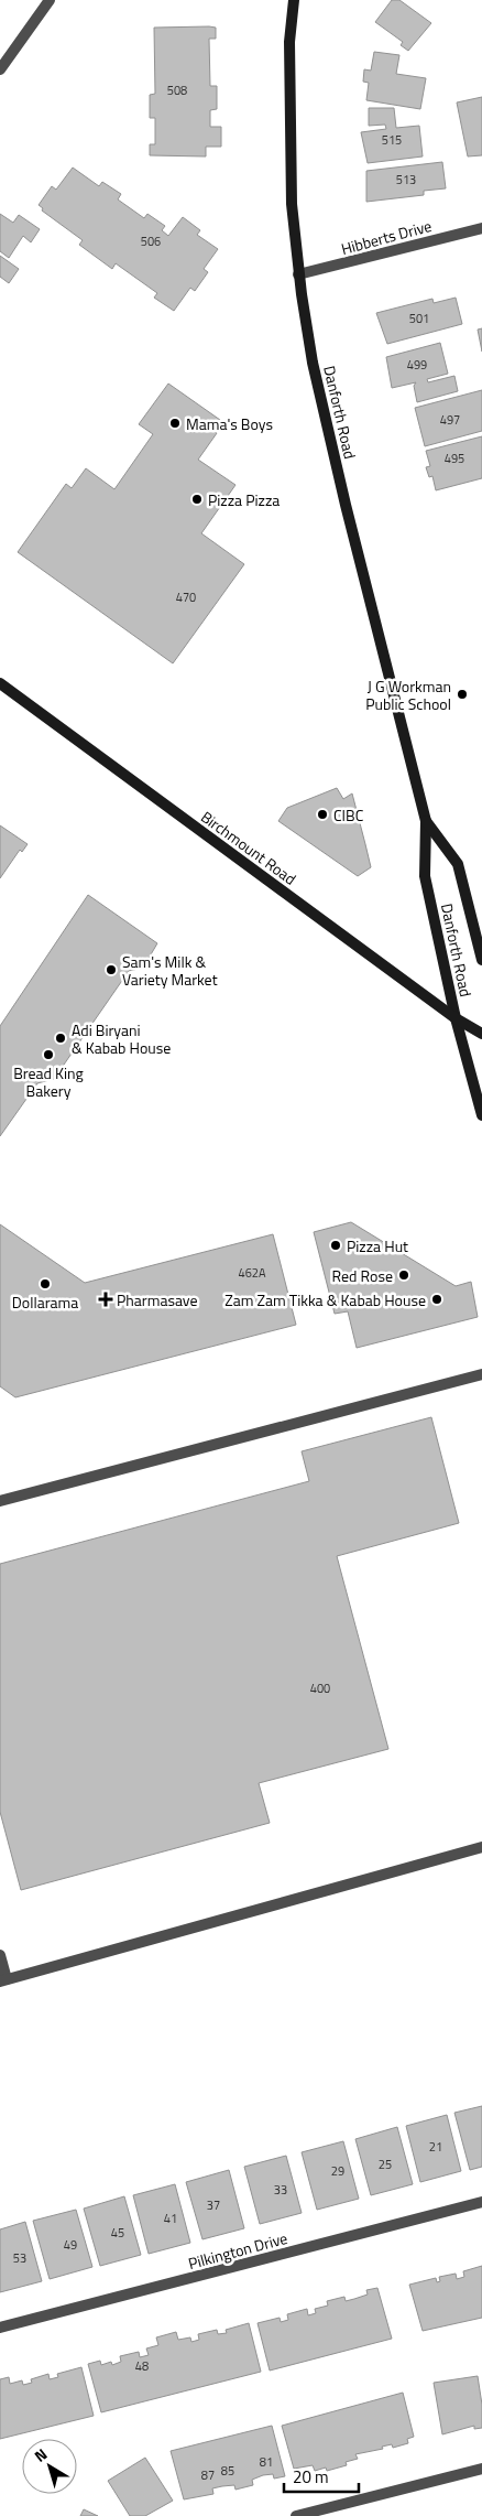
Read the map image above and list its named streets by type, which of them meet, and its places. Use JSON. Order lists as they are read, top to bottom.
{
  "streets": {
    "main road": ["Danforth Road", "Birchmount Road"],
    "street": ["Hibberts Drive", "Pilkington Drive"]
  },
  "crossings": [
    ["Hibberts Drive", "Danforth Road"],
    ["Danforth Road", "Birchmount Road"]
  ],
  "places": {
    "other": [
      "Mama's Boys",
      "Pizza Pizza",
      "J G Workman Public School",
      "CIBC",
      "Sam's Milk & Variety Market",
      "Adi Biryani & Kabab House",
      "Bread King Bakery",
      "Pizza Hut",
      "Red Rose",
      "Dollarama",
      "Zam Zam Tikka & Kabab House"
    ],
    "health": ["Pharmasave"]
  },
  "house_numbers": [
    "508",
    "515",
    "513",
    "506",
    "501",
    "499",
    "497",
    "495",
    "470",
    "462A",
    "400",
    "21",
    "25",
    "29",
    "33",
    "37",
    "41",
    "45",
    "49",
    "53",
    "48",
    "81",
    "85",
    "87"
  ],
  "scale_bar": "20 m",
  "north": "top left"
}
